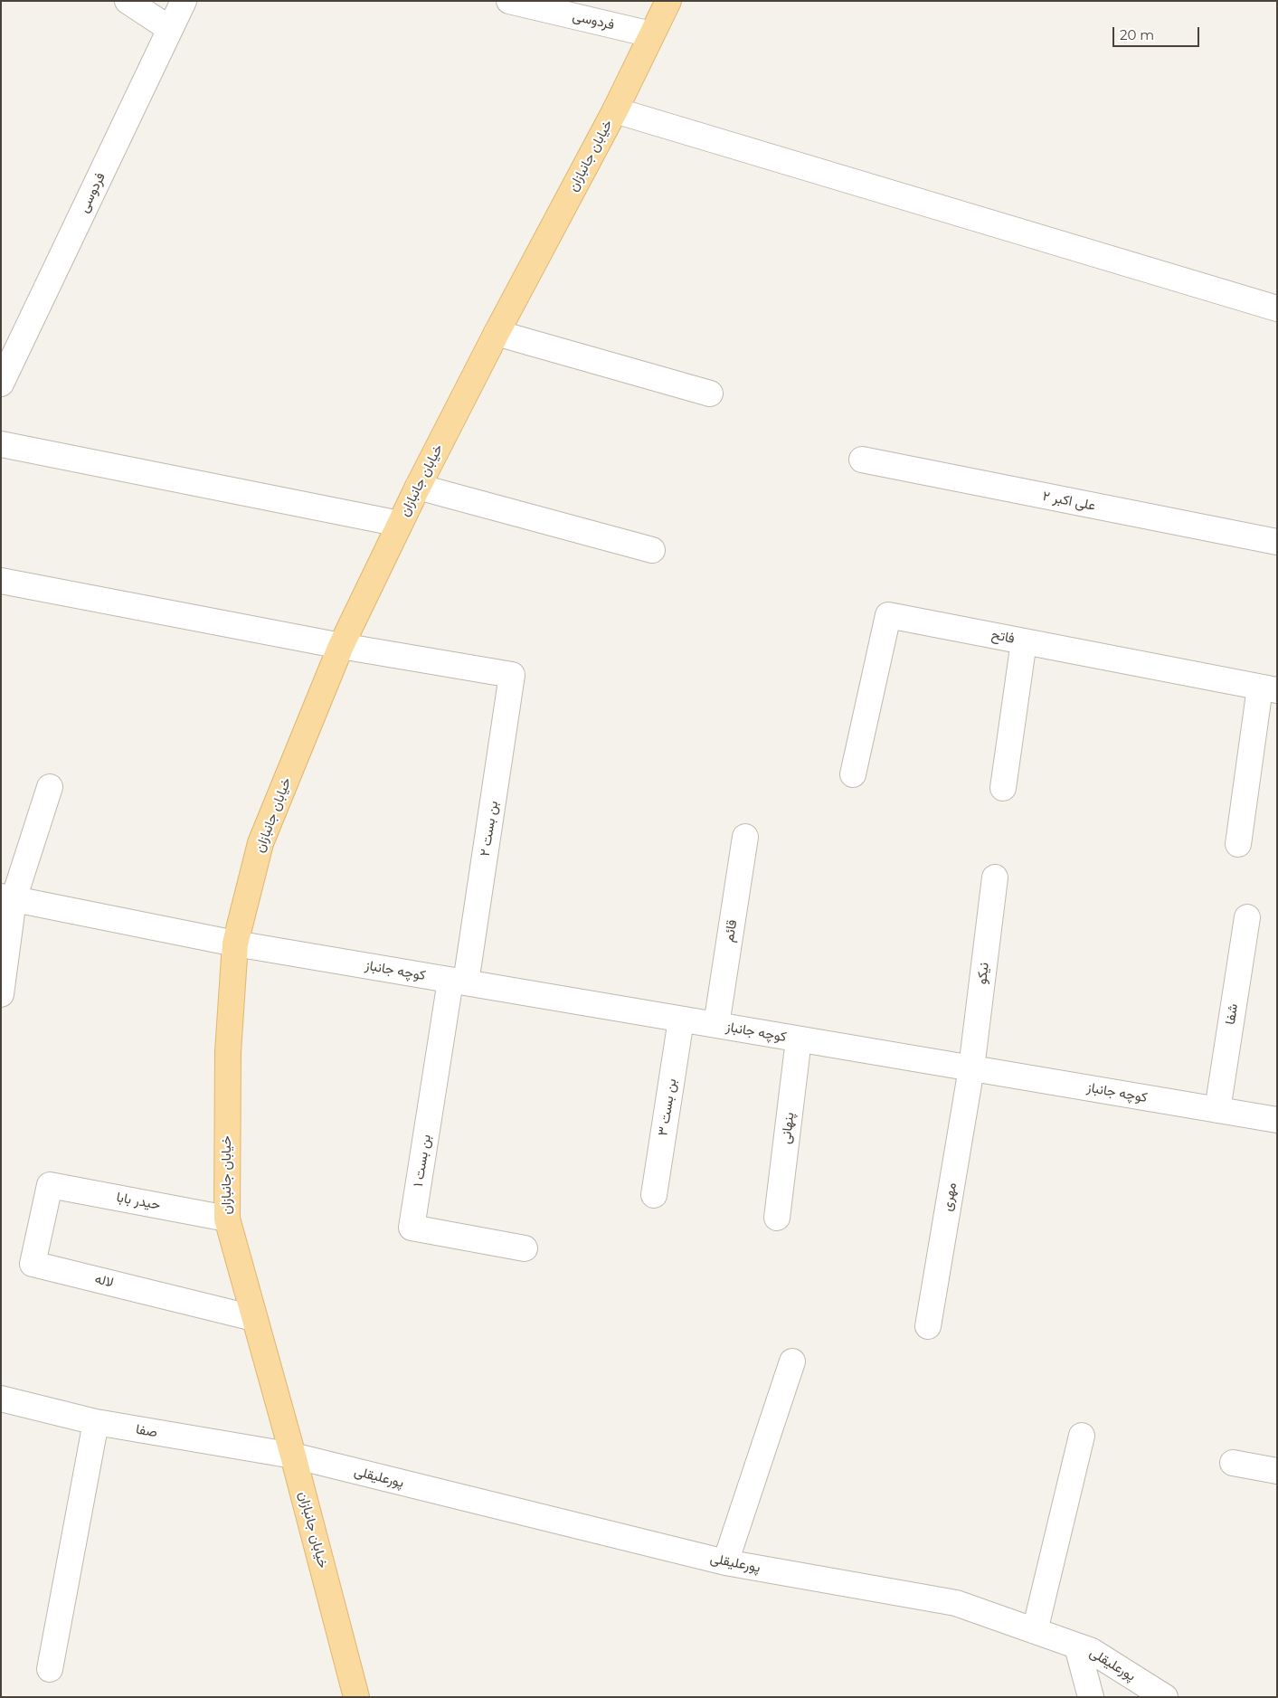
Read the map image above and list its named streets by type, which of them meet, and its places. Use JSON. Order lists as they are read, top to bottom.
{
  "streets": {
    "main road": ["خیابان جانبازان"],
    "street": [
      "فردوسی",
      "علی اکبر ۲",
      "فاتح",
      "بن بست ۲",
      "قائم",
      "کوچه جانباز",
      "نیکو",
      "شفا",
      "بن بست ۳",
      "پنهانی",
      "بن بست ۱",
      "مهری",
      "حیدر بابا",
      "لاله",
      "صفا",
      "پورعلیقلی"
    ]
  },
  "crossings": [
    ["فردوسی", "خیابان جانبازان"],
    ["خیابان جانبازان", "بن بست ۲"],
    ["خیابان جانبازان", "کوچه جانباز"],
    ["خیابان جانبازان", "حیدر بابا"],
    ["خیابان جانبازان", "لاله"],
    ["خیابان جانبازان", "صفا"],
    ["خیابان جانبازان", "پورعلیقلی"],
    ["بن بست ۲", "کوچه جانباز"],
    ["بن بست ۲", "بن بست ۱"],
    ["قائم", "کوچه جانباز"],
    ["کوچه جانباز", "نیکو"],
    ["کوچه جانباز", "شفا"],
    ["کوچه جانباز", "بن بست ۳"],
    ["کوچه جانباز", "پنهانی"],
    ["کوچه جانباز", "بن بست ۱"],
    ["کوچه جانباز", "مهری"],
    ["نیکو", "مهری"],
    ["حیدر بابا", "لاله"],
    ["صفا", "پورعلیقلی"]
  ],
  "scale_bar": "20 m"
}
